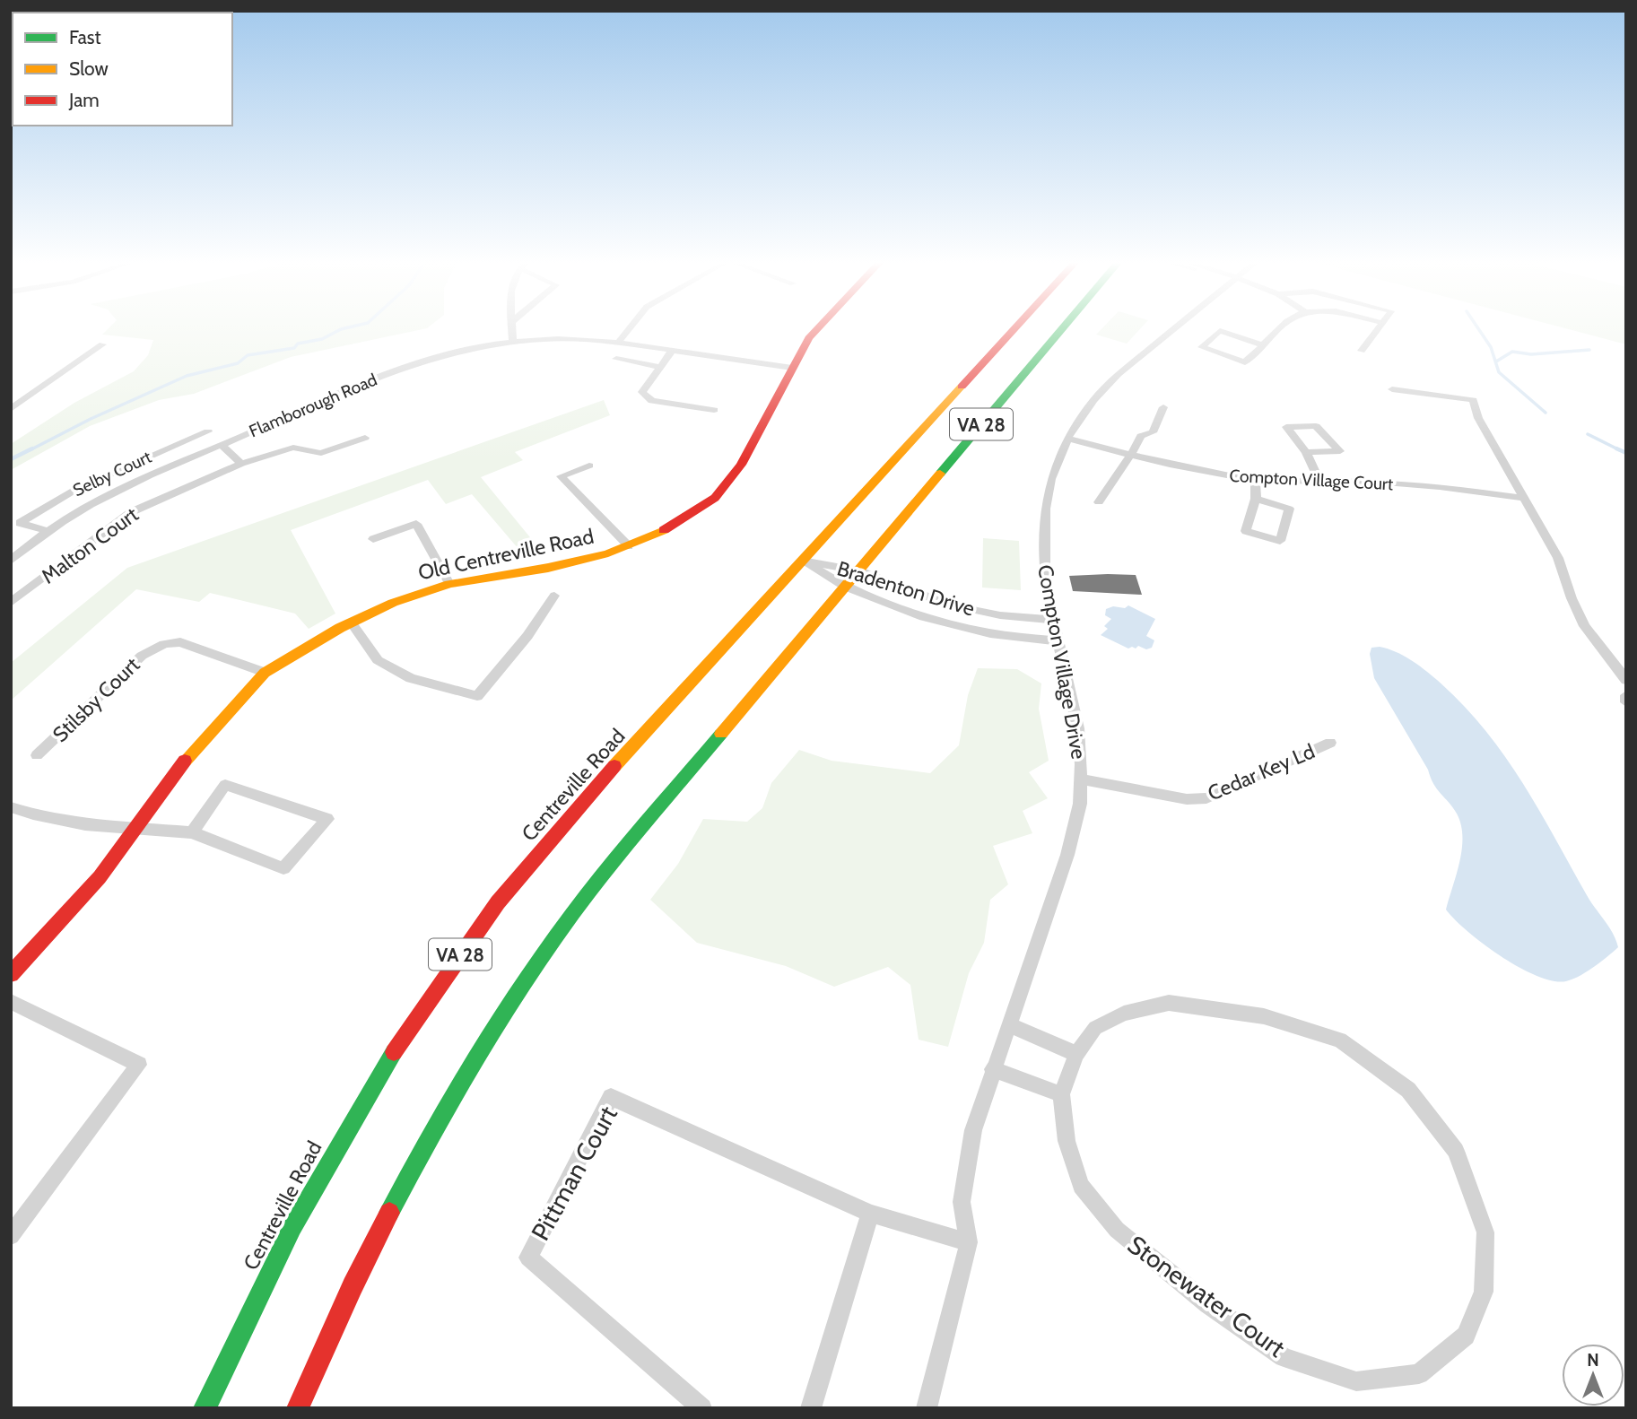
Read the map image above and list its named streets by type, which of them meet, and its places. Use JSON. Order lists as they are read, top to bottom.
{
  "streets": {
    "main road": ["VA 28", "Old Centreville Road", "Centreville Road"],
    "street": [
      "Flamborough Road",
      "Selby Court",
      "Compton Village Court",
      "Malton Court",
      "Bradenton Drive",
      "Compton Village Drive",
      "Stilsby Court",
      "Cedar Key Ld",
      "Pittman Court",
      "Stonewater Court"
    ]
  },
  "crossings": [
    ["Flamborough Road", "Selby Court"],
    ["Flamborough Road", "Old Centreville Road"],
    ["VA 28", "Bradenton Drive"],
    ["Compton Village Court", "Compton Village Drive"],
    ["Old Centreville Road", "Stilsby Court"],
    ["Bradenton Drive", "Compton Village Drive"],
    ["Bradenton Drive", "Centreville Road"],
    ["Compton Village Drive", "Cedar Key Ld"],
    ["Compton Village Drive", "Pittman Court"]
  ],
  "legend": ["Fast", "Slow", "Jam"],
  "north": "top"
}
